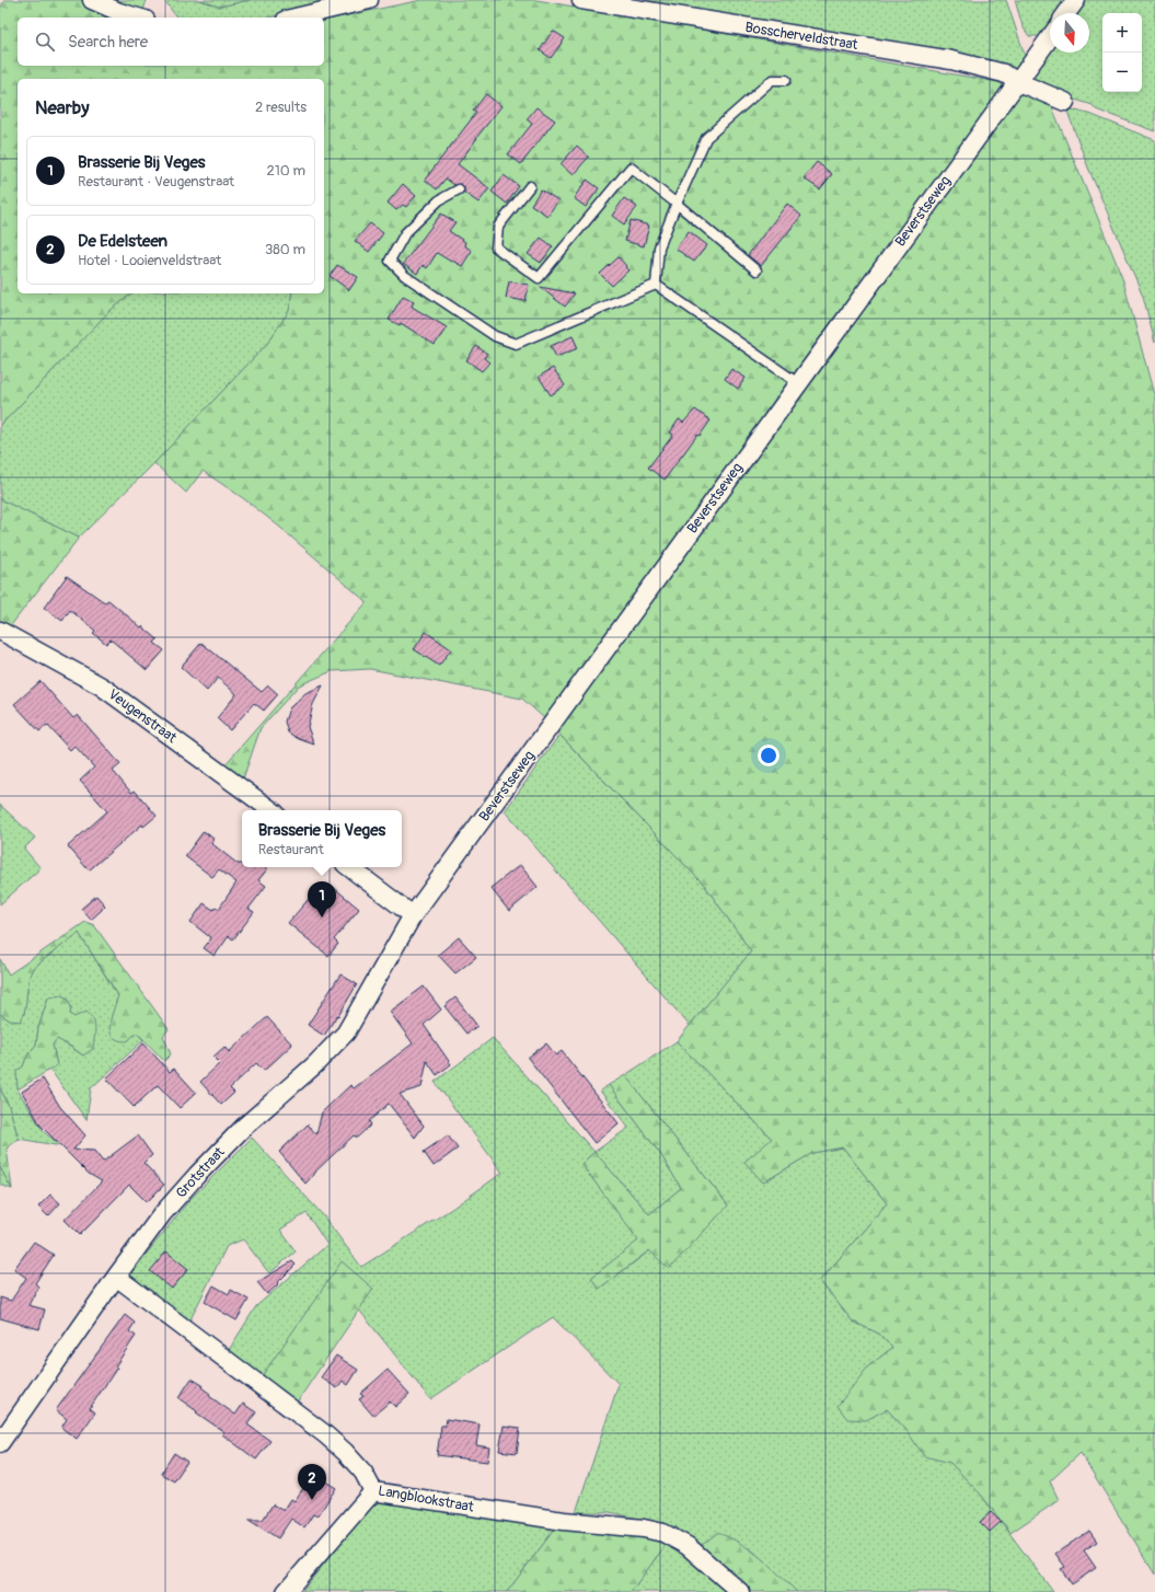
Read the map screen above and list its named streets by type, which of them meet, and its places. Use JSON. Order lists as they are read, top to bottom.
{
  "streets": {
    "street": [
      "Bosscherveldstraat",
      "Beverstseweg",
      "Veugenstraat",
      "Grotstraat",
      "Langblookstraat"
    ]
  },
  "crossings": [
    ["Bosscherveldstraat", "Beverstseweg"],
    ["Beverstseweg", "Grotstraat"],
    ["Grotstraat", "Langblookstraat"]
  ],
  "north": "bottom",
  "page": {
    "map_buttons": ["+", "−"],
    "search": "Search here",
    "heading": ["Nearby", "2 results"],
    "list": [
      {
        "mark": "1",
        "name": "Brasserie Bij Veges",
        "note": "Restaurant · Veugenstraat",
        "value": "210 m"
      },
      {
        "mark": "2",
        "name": "De Edelsteen",
        "note": "Hotel · Looienveldstraat",
        "value": "380 m"
      }
    ],
    "popup": ["Brasserie Bij Veges", "Restaurant"],
    "pins": ["1", "2"]
  }
}
